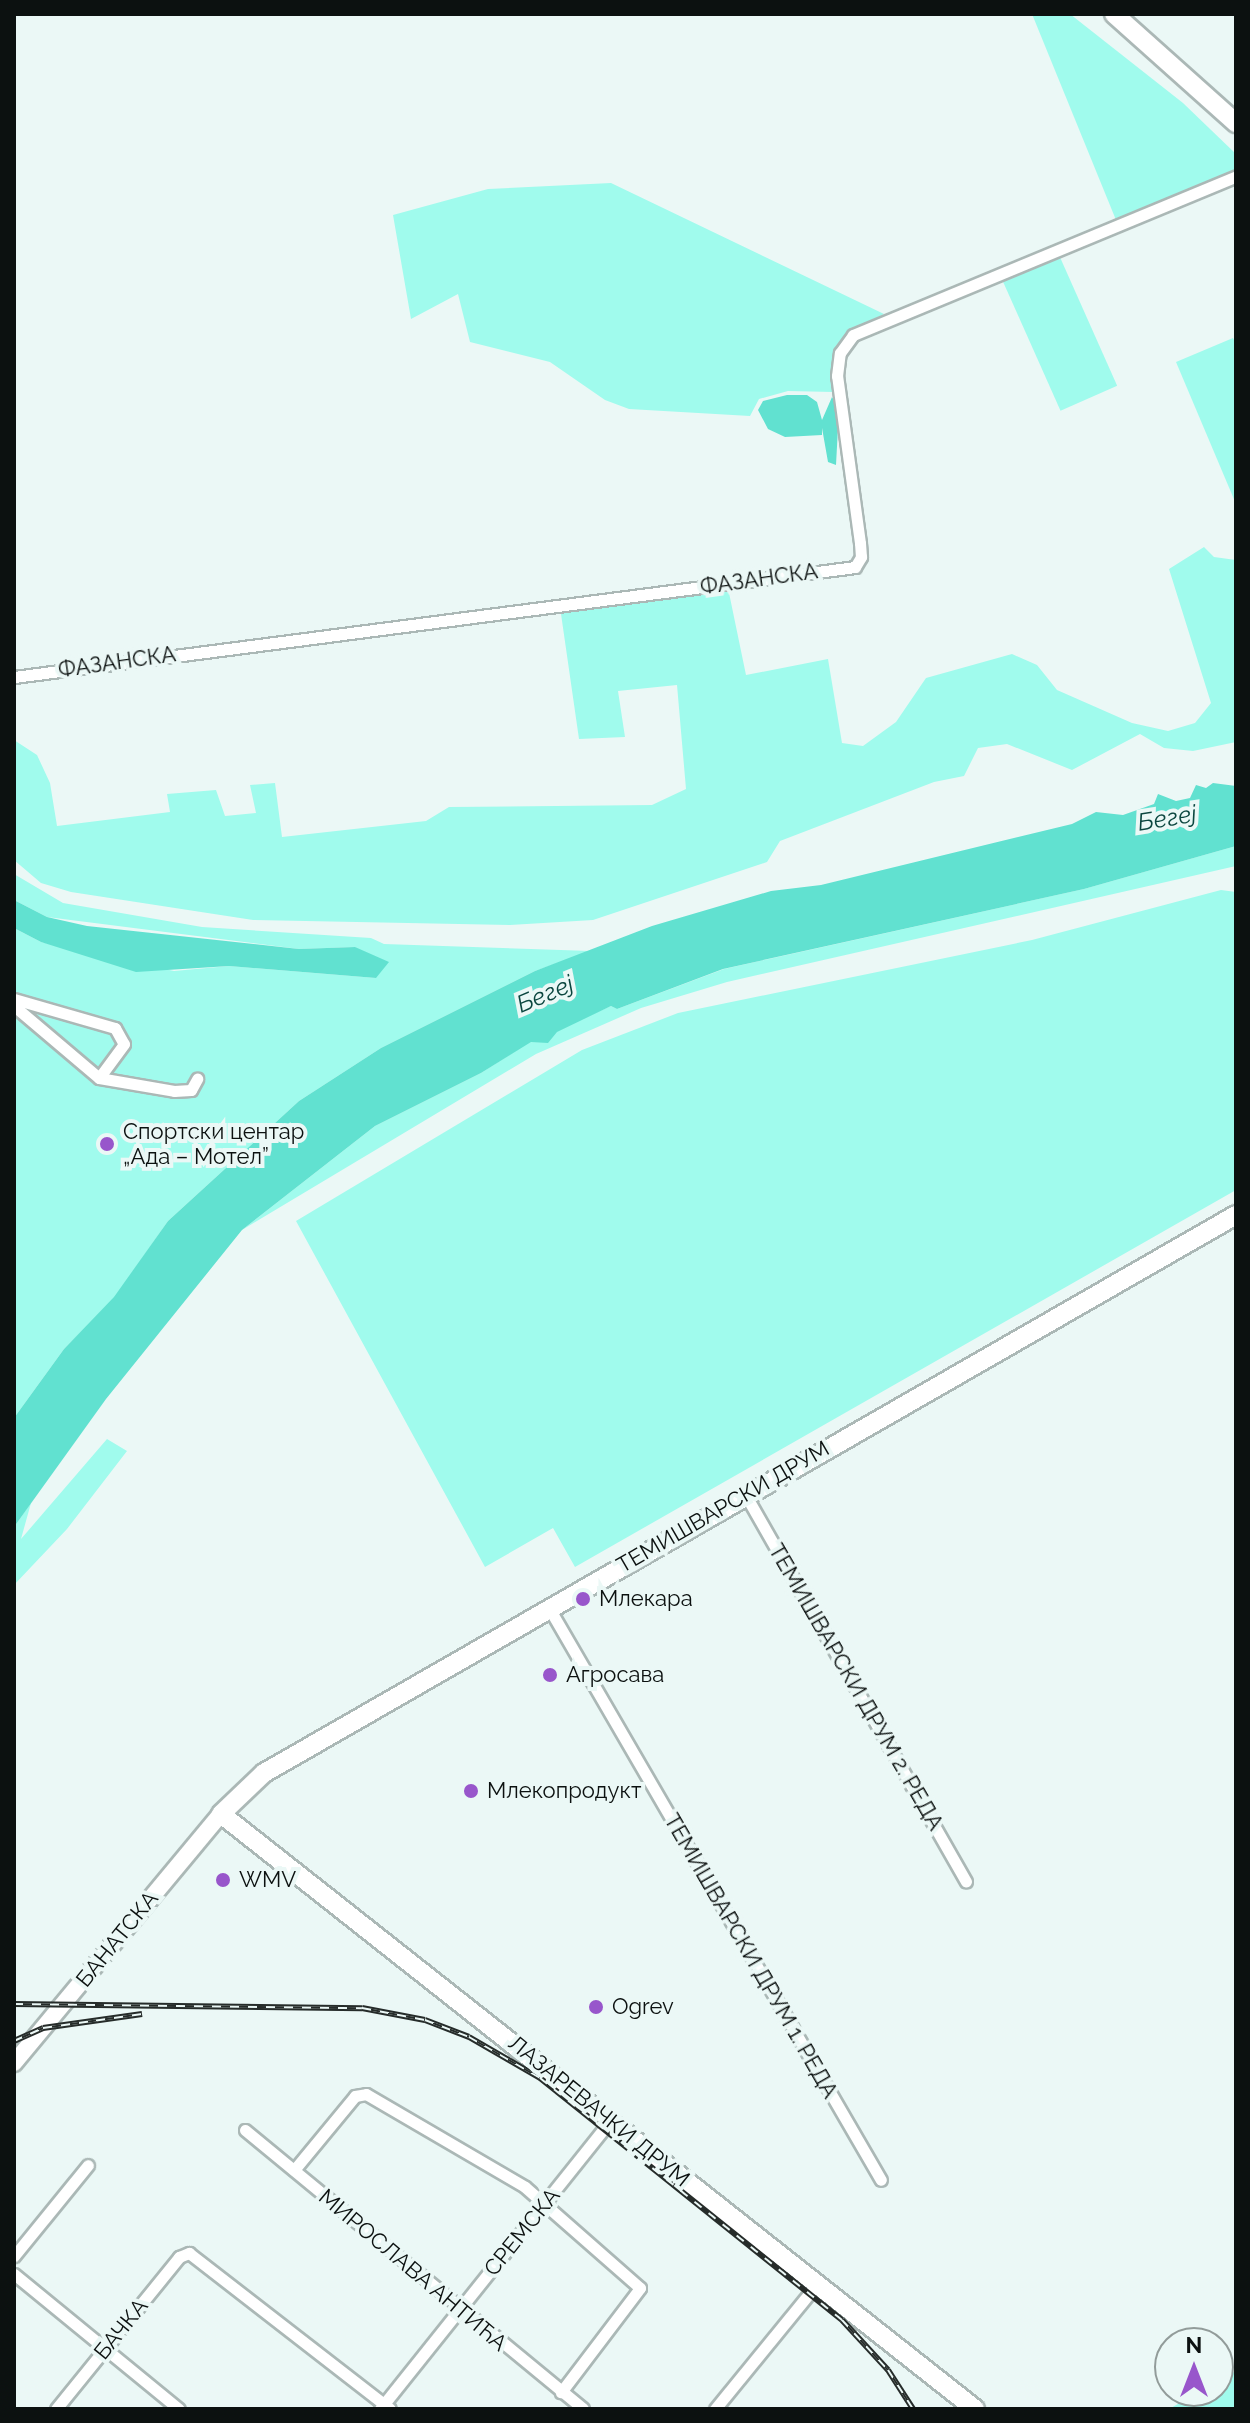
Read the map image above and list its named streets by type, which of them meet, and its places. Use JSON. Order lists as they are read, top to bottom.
{
  "streets": {
    "main road": ["ТЕМИШВАРСКИ ДРУМ", "БАНАТСКА", "ЛАЗАРЕВАЧКИ ДРУМ"],
    "street": [
      "ФАЗАНСКА",
      "ТЕМИШВАРСКИ ДРУМ 2. РЕДА",
      "ТЕМИШВАРСКИ ДРУМ 1. РЕДА",
      "СРЕМСКА",
      "МИРОСЛАВА АНТИЋА",
      "БАЧКА"
    ]
  },
  "crossings": [
    ["ТЕМИШВАРСКИ ДРУМ", "ТЕМИШВАРСКИ ДРУМ 2. РЕДА"],
    ["ТЕМИШВАРСКИ ДРУМ", "БАНАТСКА"],
    ["ТЕМИШВАРСКИ ДРУМ", "ТЕМИШВАРСКИ ДРУМ 1. РЕДА"],
    ["ТЕМИШВАРСКИ ДРУМ", "ЛАЗАРЕВАЧКИ ДРУМ"],
    ["БАНАТСКА", "ЛАЗАРЕВАЧКИ ДРУМ"],
    ["СРЕМСКА", "МИРОСЛАВА АНТИЋА"],
    ["СРЕМСКА", "БАЧКА"]
  ],
  "water": ["Бегеј"],
  "places": [
    "Спортски центар „Ада – Мотел”",
    "Млекара",
    "Агросава",
    "Млекопродукт",
    "WMV",
    "Ogrev"
  ],
  "north": "top"
}
